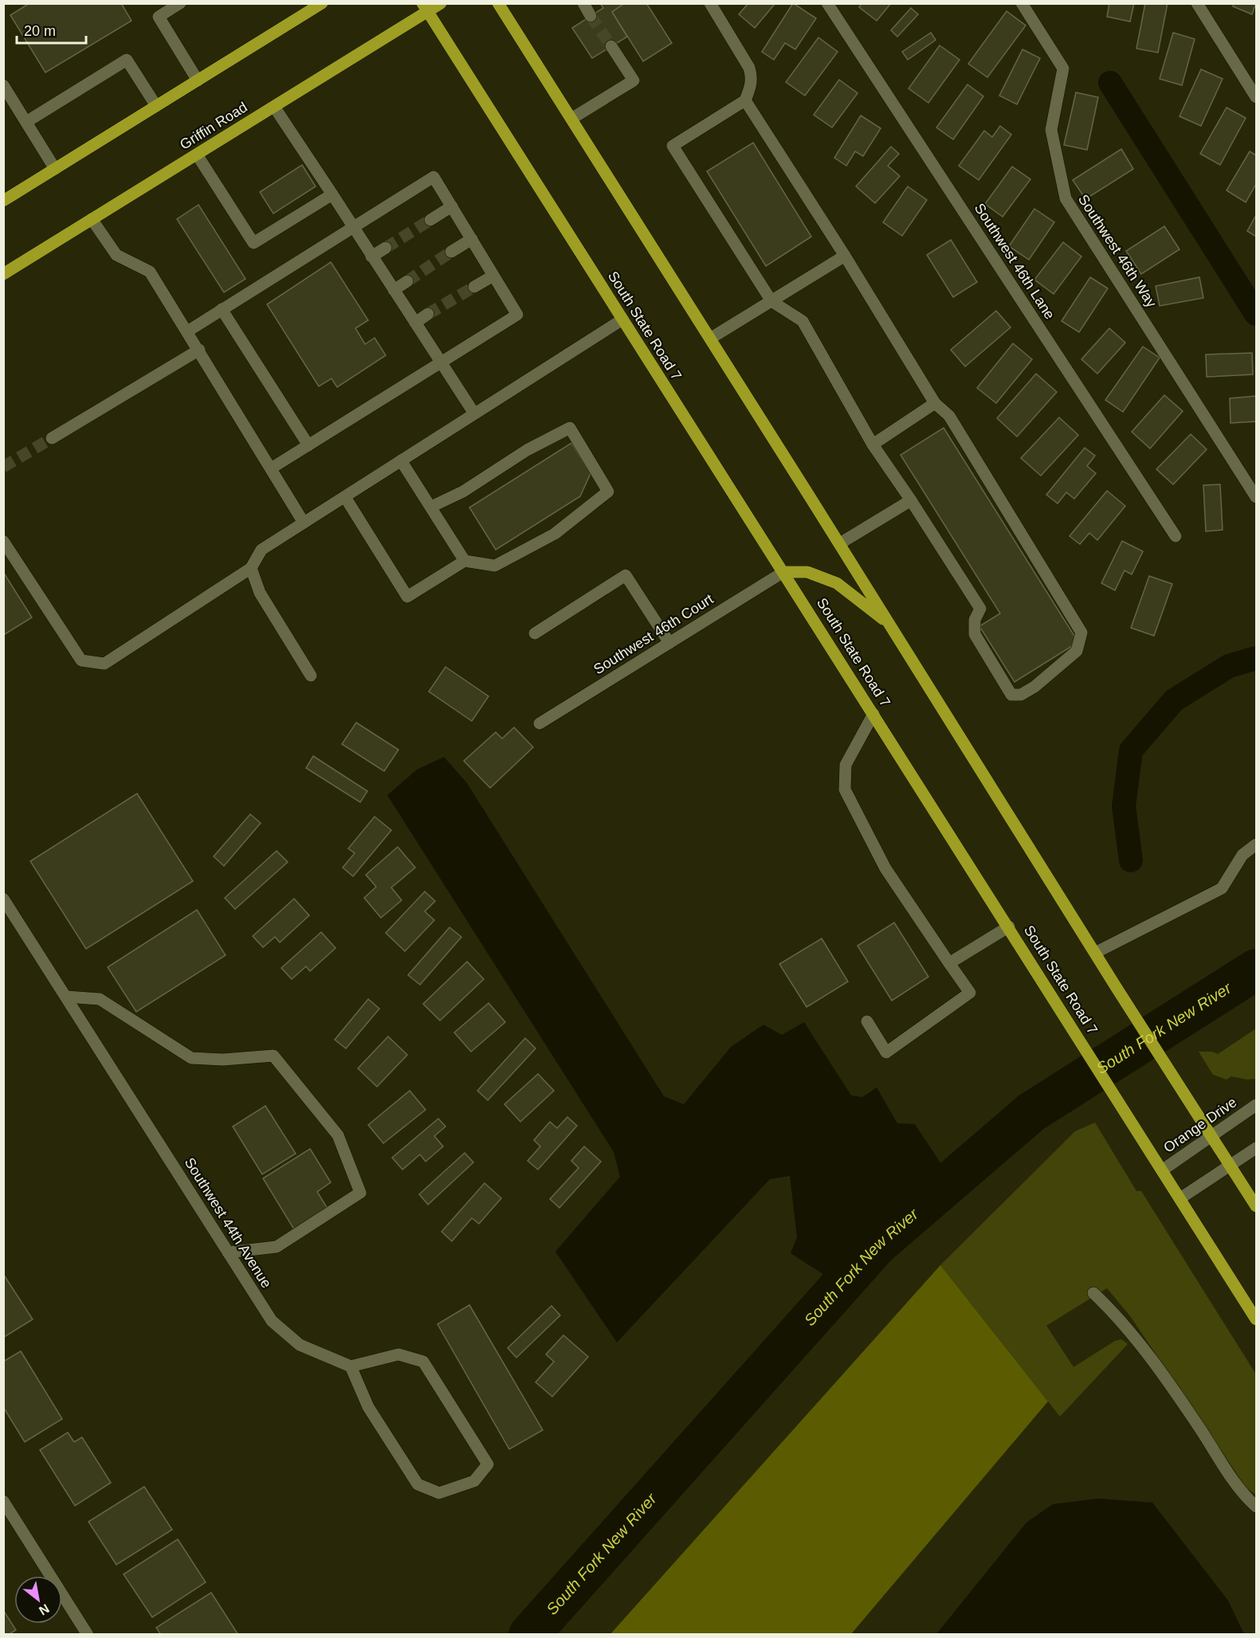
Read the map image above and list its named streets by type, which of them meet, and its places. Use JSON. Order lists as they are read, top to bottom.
{
  "streets": {
    "main road": ["Griffin Road", "South State Road 7"],
    "street": [
      "Southwest 46th Way",
      "Southwest 46th Lane",
      "Southwest 46th Court",
      "Orange Drive",
      "Southwest 44th Avenue"
    ]
  },
  "crossings": [
    ["Griffin Road", "South State Road 7"],
    ["South State Road 7", "Southwest 46th Court"],
    ["South State Road 7", "Orange Drive"]
  ],
  "water": ["South Fork New River"],
  "scale_bar": "20 m",
  "north": "bottom right"
}
